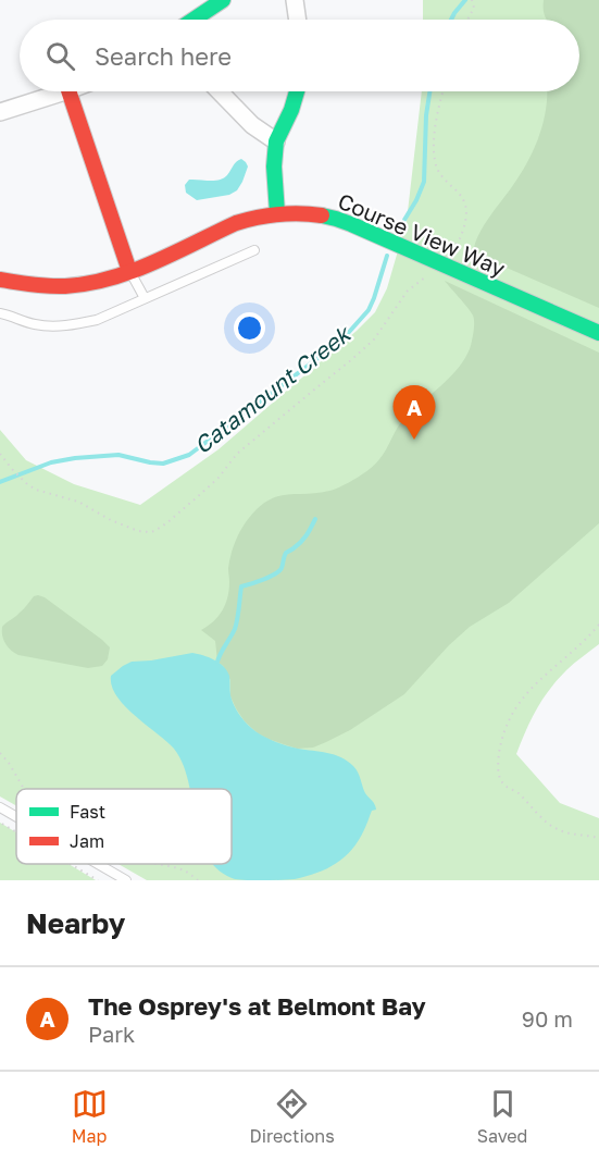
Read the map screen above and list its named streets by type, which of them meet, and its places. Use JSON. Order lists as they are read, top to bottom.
{
  "streets": {
    "street": ["Course View Way"]
  },
  "water": ["Catamount Creek"],
  "legend": ["Fast", "Jam"],
  "page": {
    "search": "Search here",
    "pins": "A",
    "heading": "Nearby",
    "list": [
      {
        "mark": "A",
        "name": "The Osprey's at Belmont Bay",
        "note": "Park",
        "value": "90 m"
      }
    ],
    "nav": ["Map", "Directions", "Saved"]
  }
}
